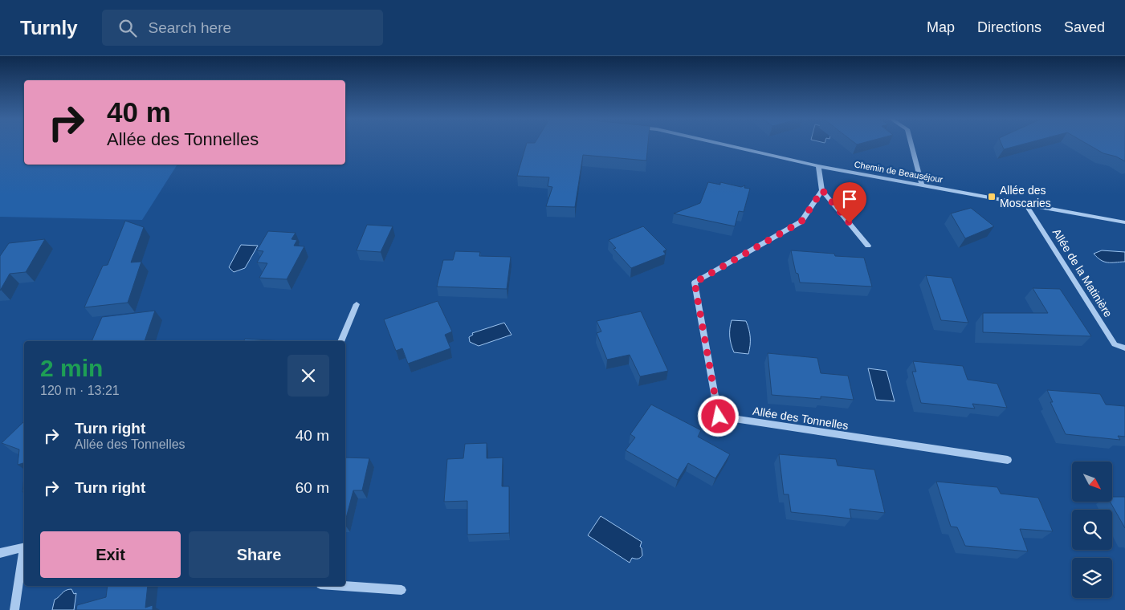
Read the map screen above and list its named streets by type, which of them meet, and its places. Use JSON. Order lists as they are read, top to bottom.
{
  "streets": {
    "street": ["Chemin de Beauséjour", "Allée de la Matinière", "Allée des Tonnelles"]
  },
  "crossings": [
    ["Chemin de Beauséjour", "Allée de la Matinière"]
  ],
  "places": {
    "transit": ["Allée des Moscaries"]
  },
  "north": "bottom right",
  "page": {
    "header": "Turnly",
    "search": "Search here",
    "nav": ["Map", "Directions", "Saved"],
    "turn": ["40 m", "Allée des Tonnelles"],
    "heading": ["2 min", "120 m · 13:21"],
    "list": [
      {
        "name": "Turn right",
        "note": "Allée des Tonnelles",
        "value": "40 m"
      },
      {
        "name": "Turn right",
        "value": "60 m"
      }
    ],
    "buttons": ["Exit", "Share"]
  }
}
